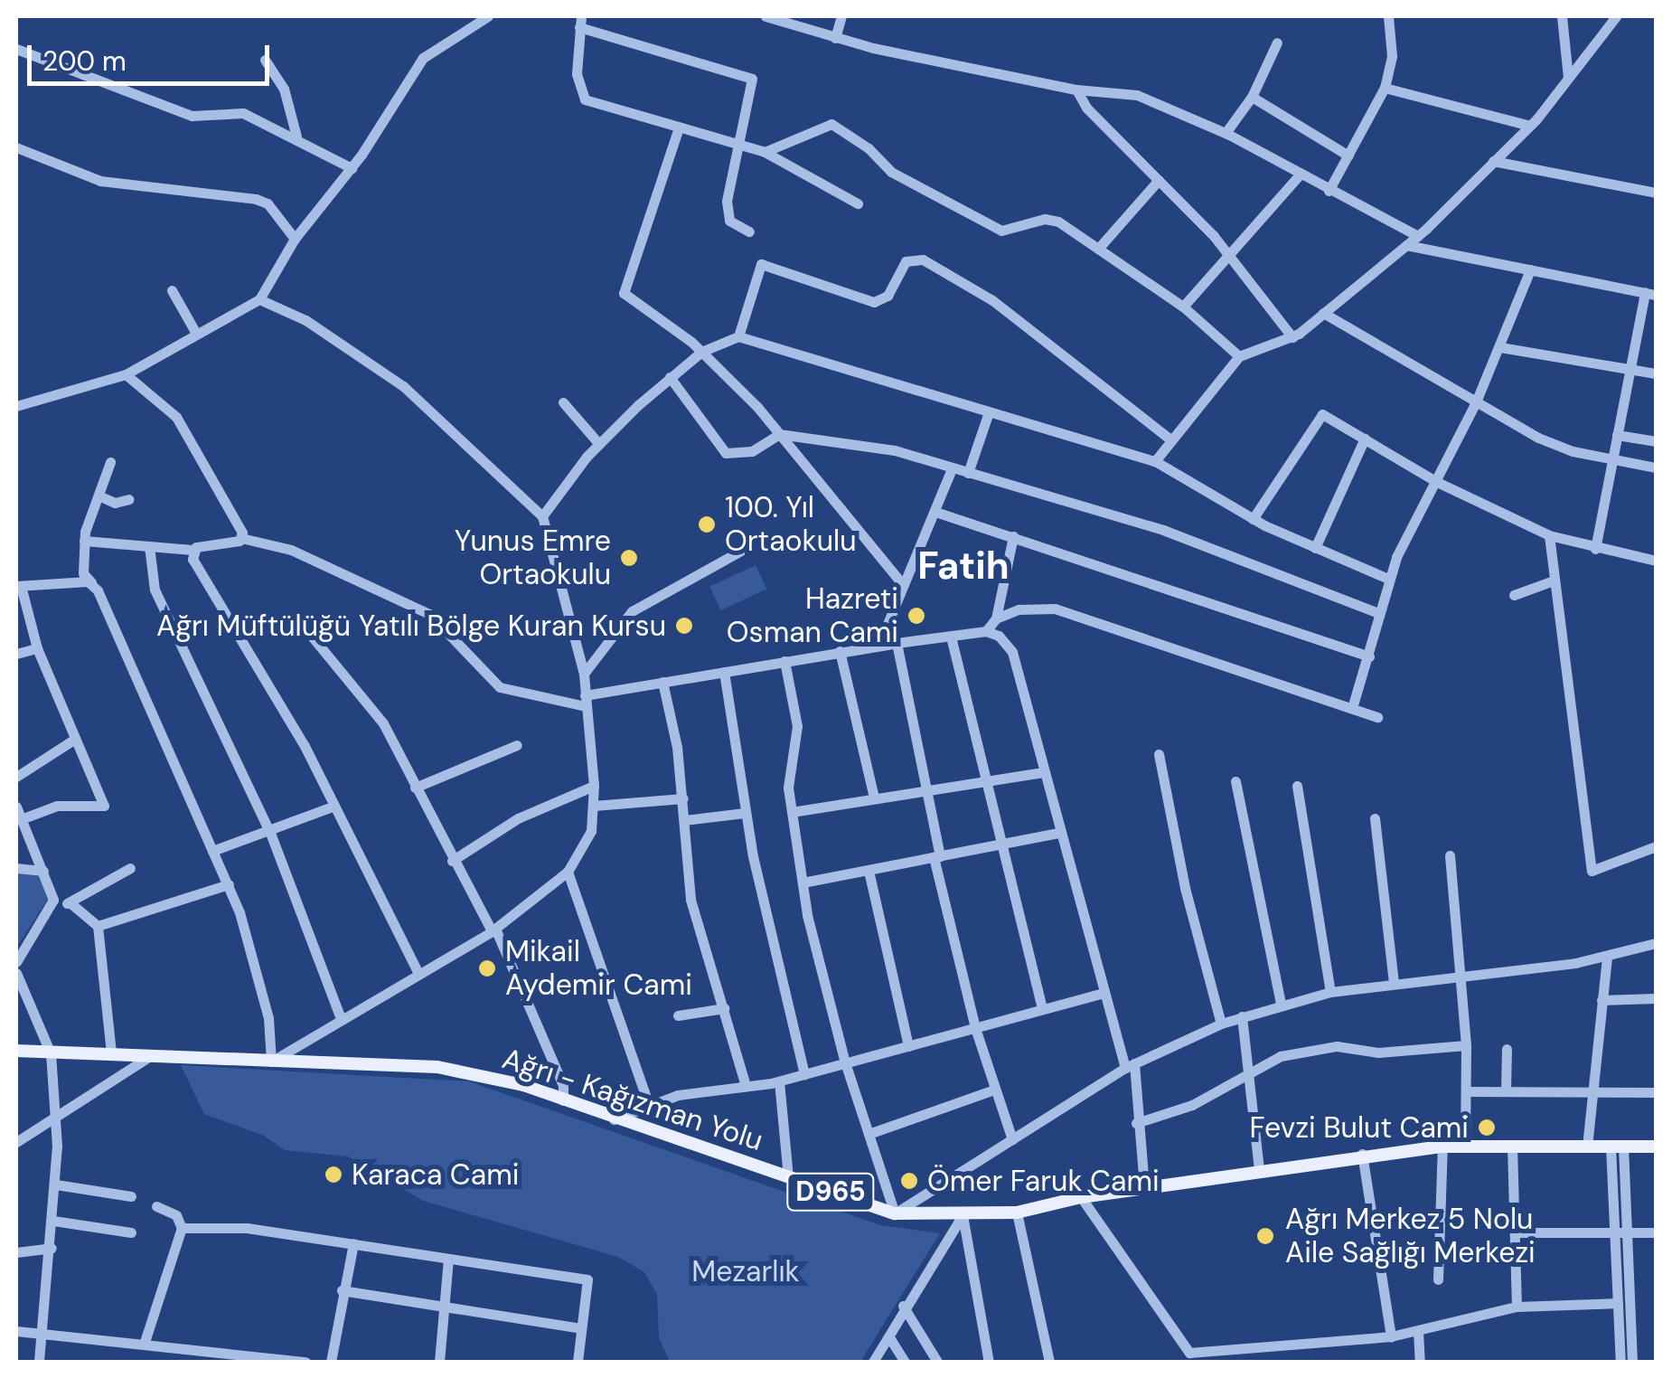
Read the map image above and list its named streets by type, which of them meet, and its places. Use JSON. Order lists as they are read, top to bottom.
{
  "streets": {
    "main road": ["Ağrı - Kağızman Yolu", "D965"]
  },
  "districts": ["Fatih"],
  "parks": ["Mezarlık"],
  "places": [
    "100. Yıl Ortaokulu",
    "Yunus Emre Ortaokulu",
    "Hazreti Osman Cami",
    "Ağrı Müftülüğü Yatılı Bölge Kuran Kursu",
    "Mikail Aydemir Cami",
    "Fevzi Bulut Cami",
    "Karaca Cami",
    "Ömer Faruk Cami",
    "Ağrı Merkez 5 Nolu Aile Sağlığı Merkezi"
  ],
  "scale_bar": "200 m"
}
